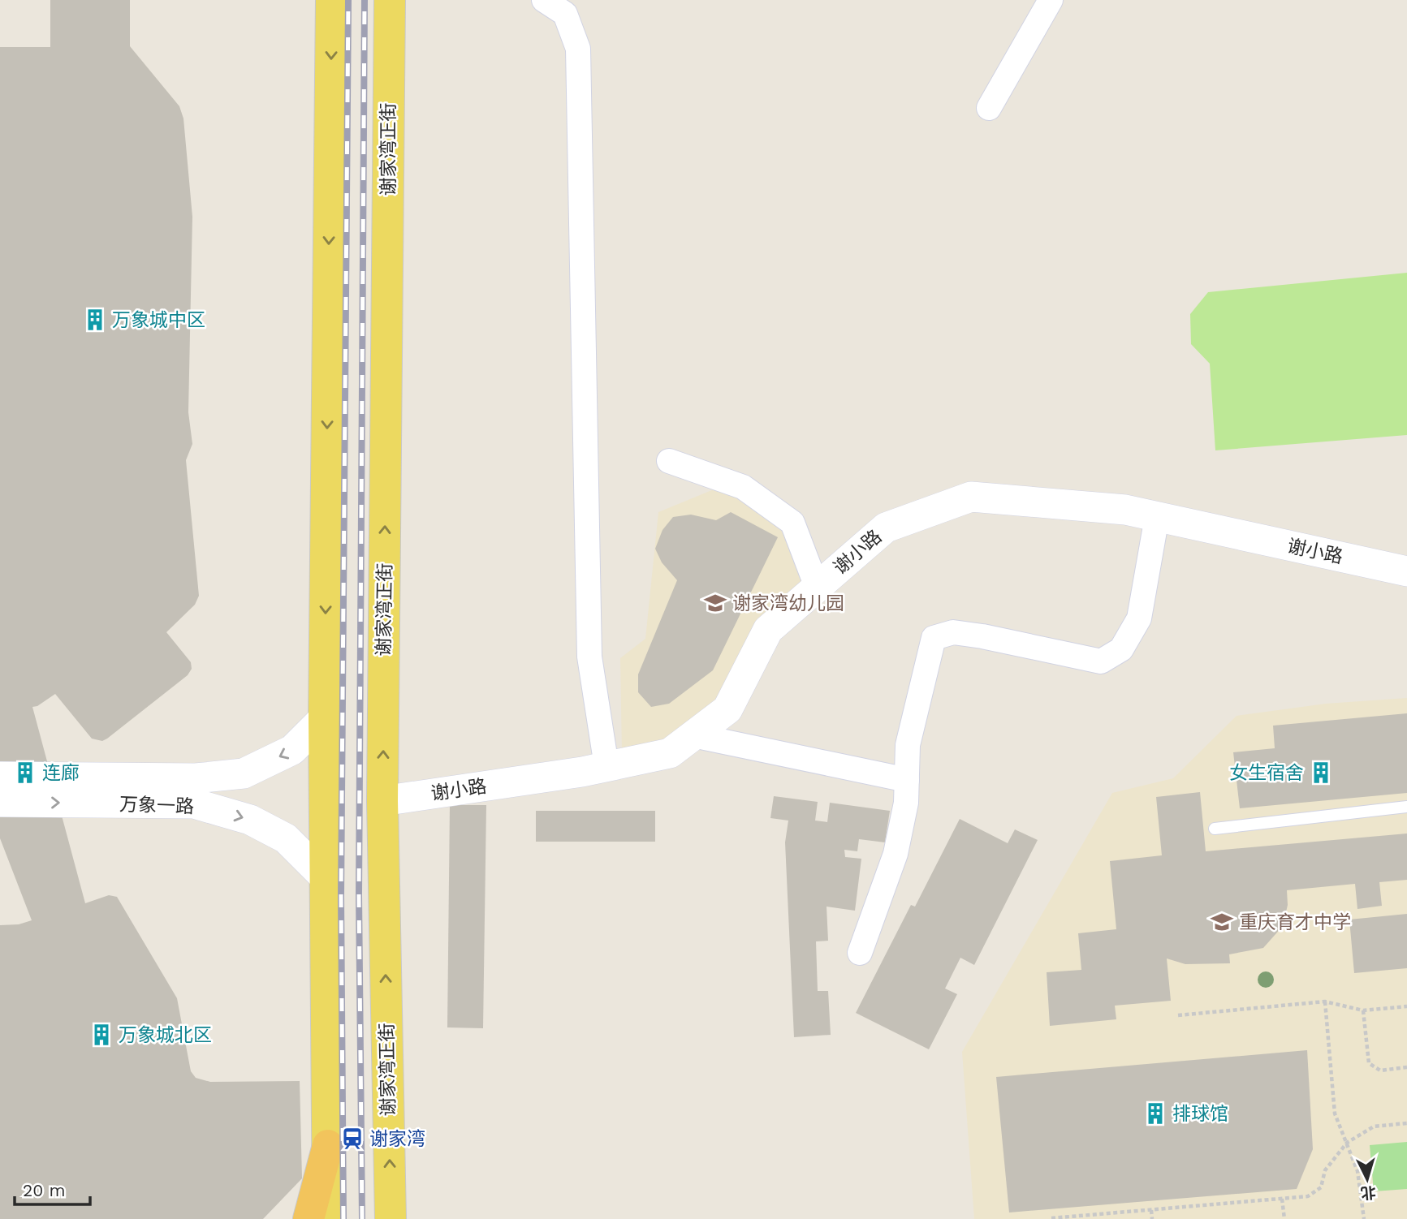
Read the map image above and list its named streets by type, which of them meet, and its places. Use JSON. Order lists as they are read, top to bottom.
{
  "streets": {
    "main road": ["谢家湾正街"],
    "street": ["谢小路", "万象一路"]
  },
  "crossings": [
    ["谢家湾正街", "谢小路"]
  ],
  "places": {
    "building": [
      "万象城中区",
      "连廊",
      "女生宿舍",
      "万象城北区",
      "排球馆"
    ],
    "school or university": ["谢家湾幼儿园", "重庆育才中学"],
    "station": ["谢家湾"]
  },
  "scale_bar": "20 m",
  "north": "bottom"
}
